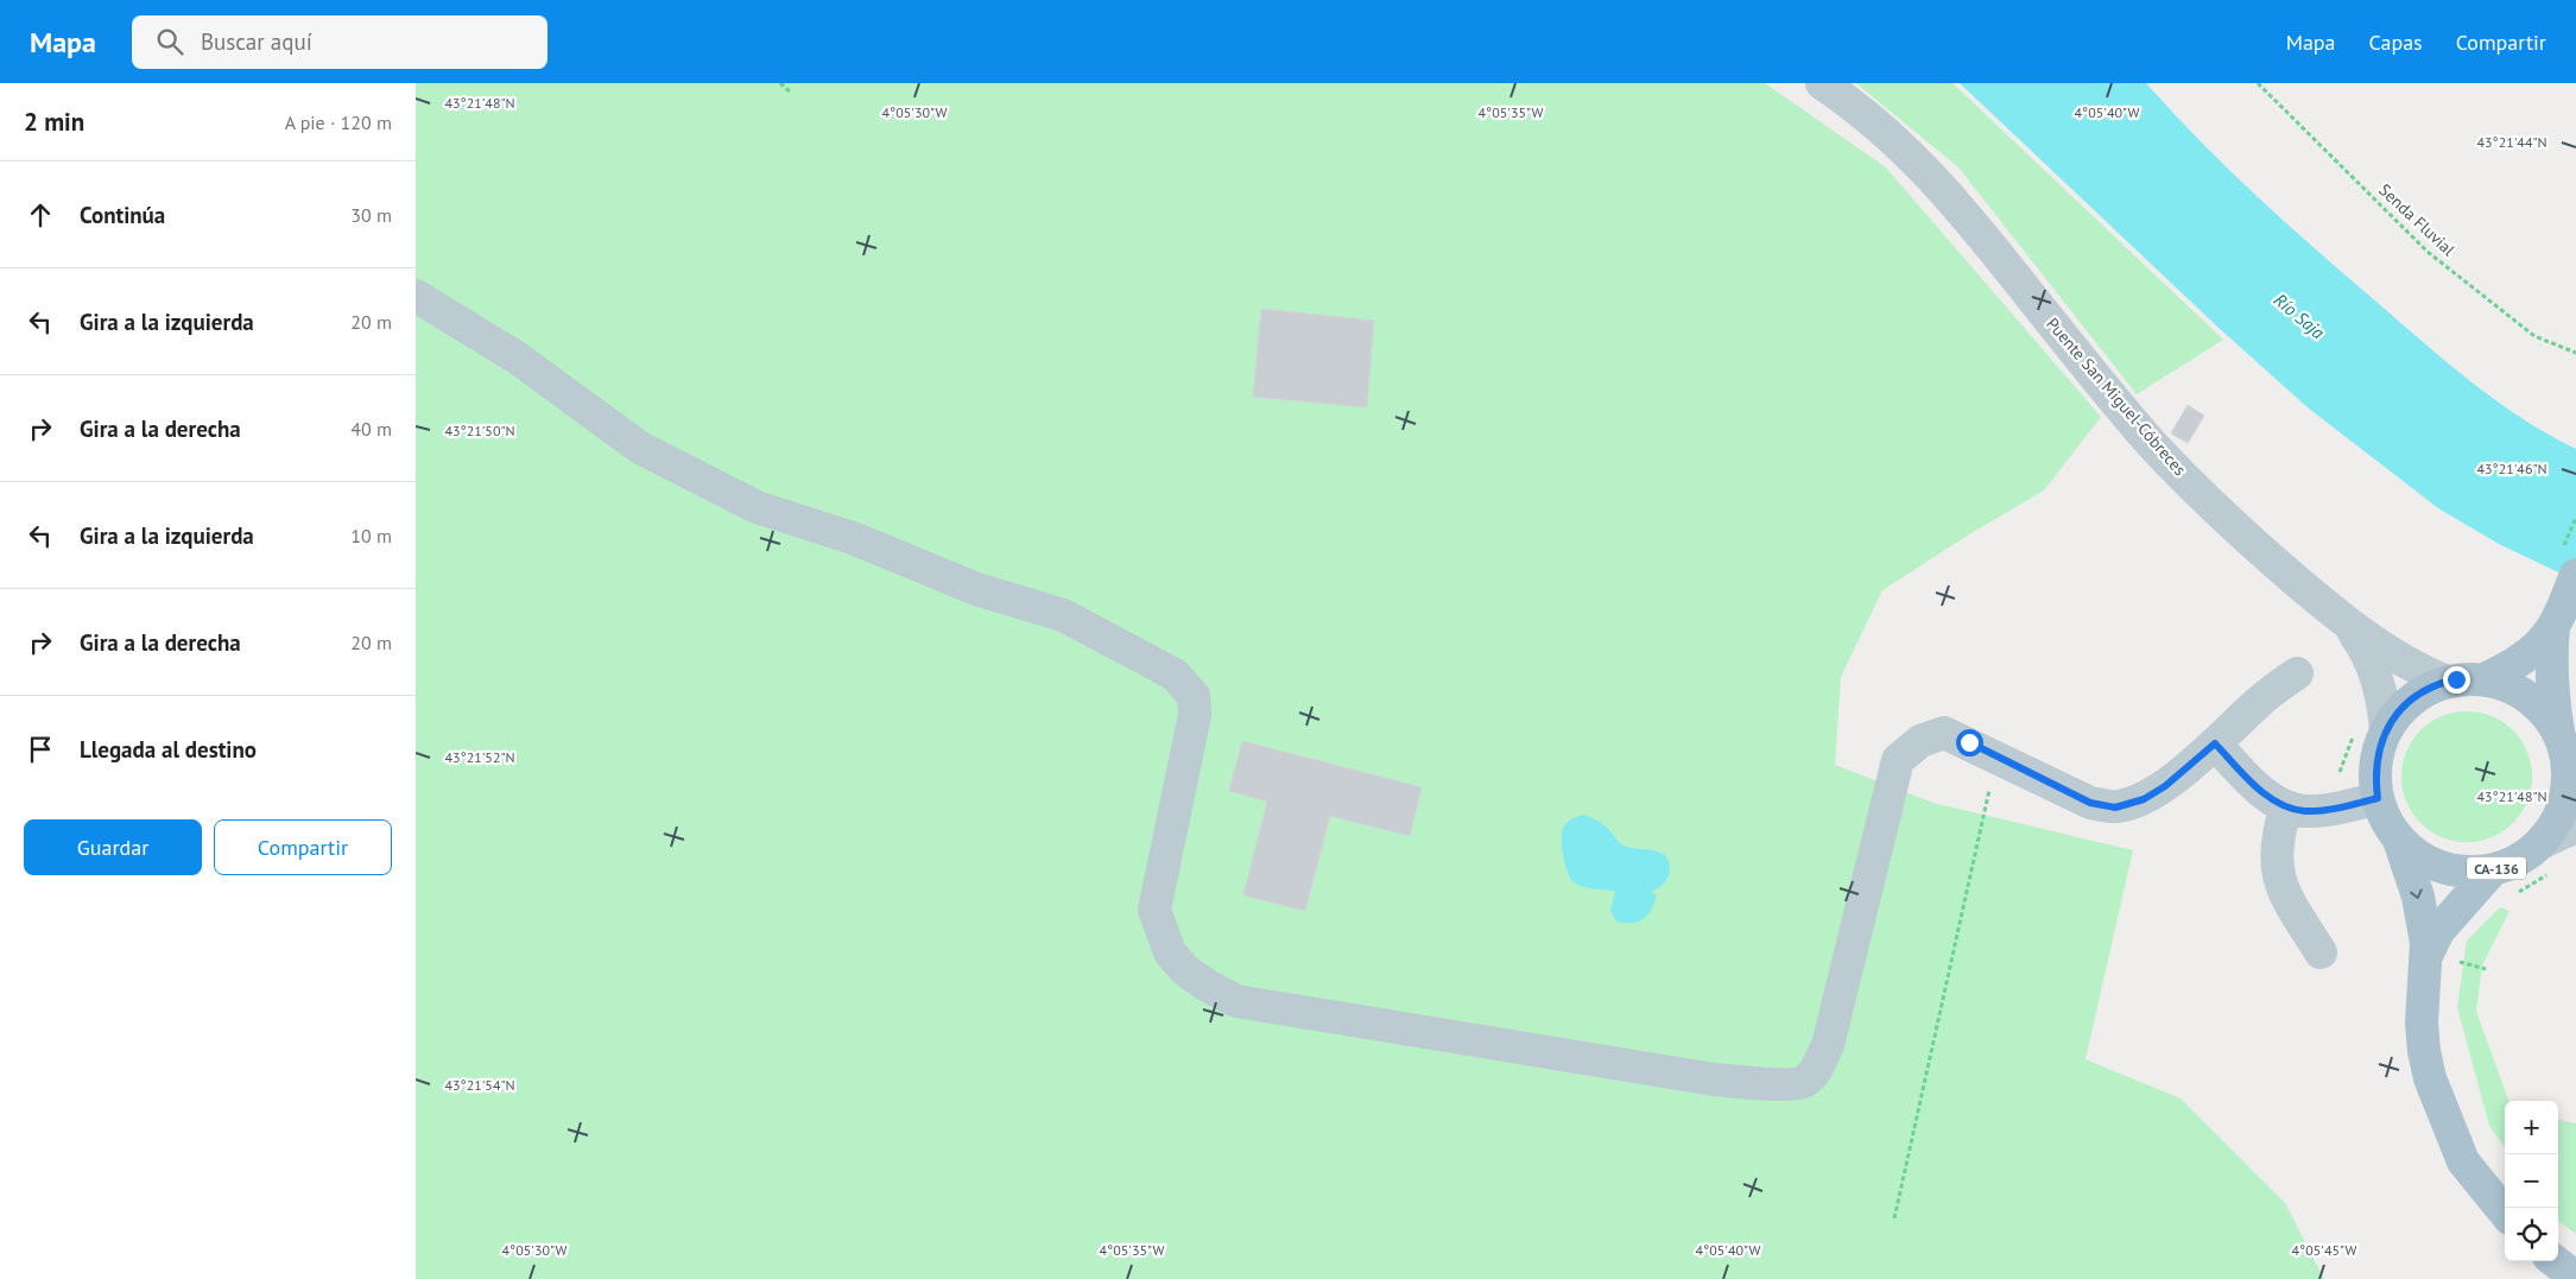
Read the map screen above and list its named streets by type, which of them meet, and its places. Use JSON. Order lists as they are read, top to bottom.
{
  "streets": {
    "main road": ["Puente San Miguel-Cóbreces", "CA-136"],
    "path": ["Senda Fluvial"]
  },
  "crossings": [
    ["Puente San Miguel-Cóbreces", "CA-136"]
  ],
  "water": ["Río Saja"],
  "page": {
    "header": "Mapa",
    "search": "Buscar aquí",
    "nav": ["Mapa", "Capas", "Compartir"],
    "heading": ["2 min", "A pie · 120 m"],
    "list": [
      ["Continúa", "30 m"],
      ["Gira a la izquierda", "20 m"],
      ["Gira a la derecha", "40 m"],
      ["Gira a la izquierda", "10 m"],
      ["Gira a la derecha", "20 m"],
      "Llegada al destino"
    ],
    "buttons": ["Guardar", "Compartir"],
    "map_buttons": ["+", "−"]
  },
  "coordinates": [
    "43°21'48\"N",
    "4°05'30\"W",
    "4°05'35\"W",
    "4°05'40\"W",
    "43°21'44\"N",
    "43°21'50\"N",
    "43°21'46\"N",
    "43°21'52\"N",
    "43°21'54\"N",
    "4°05'45\"W"
  ]
}
